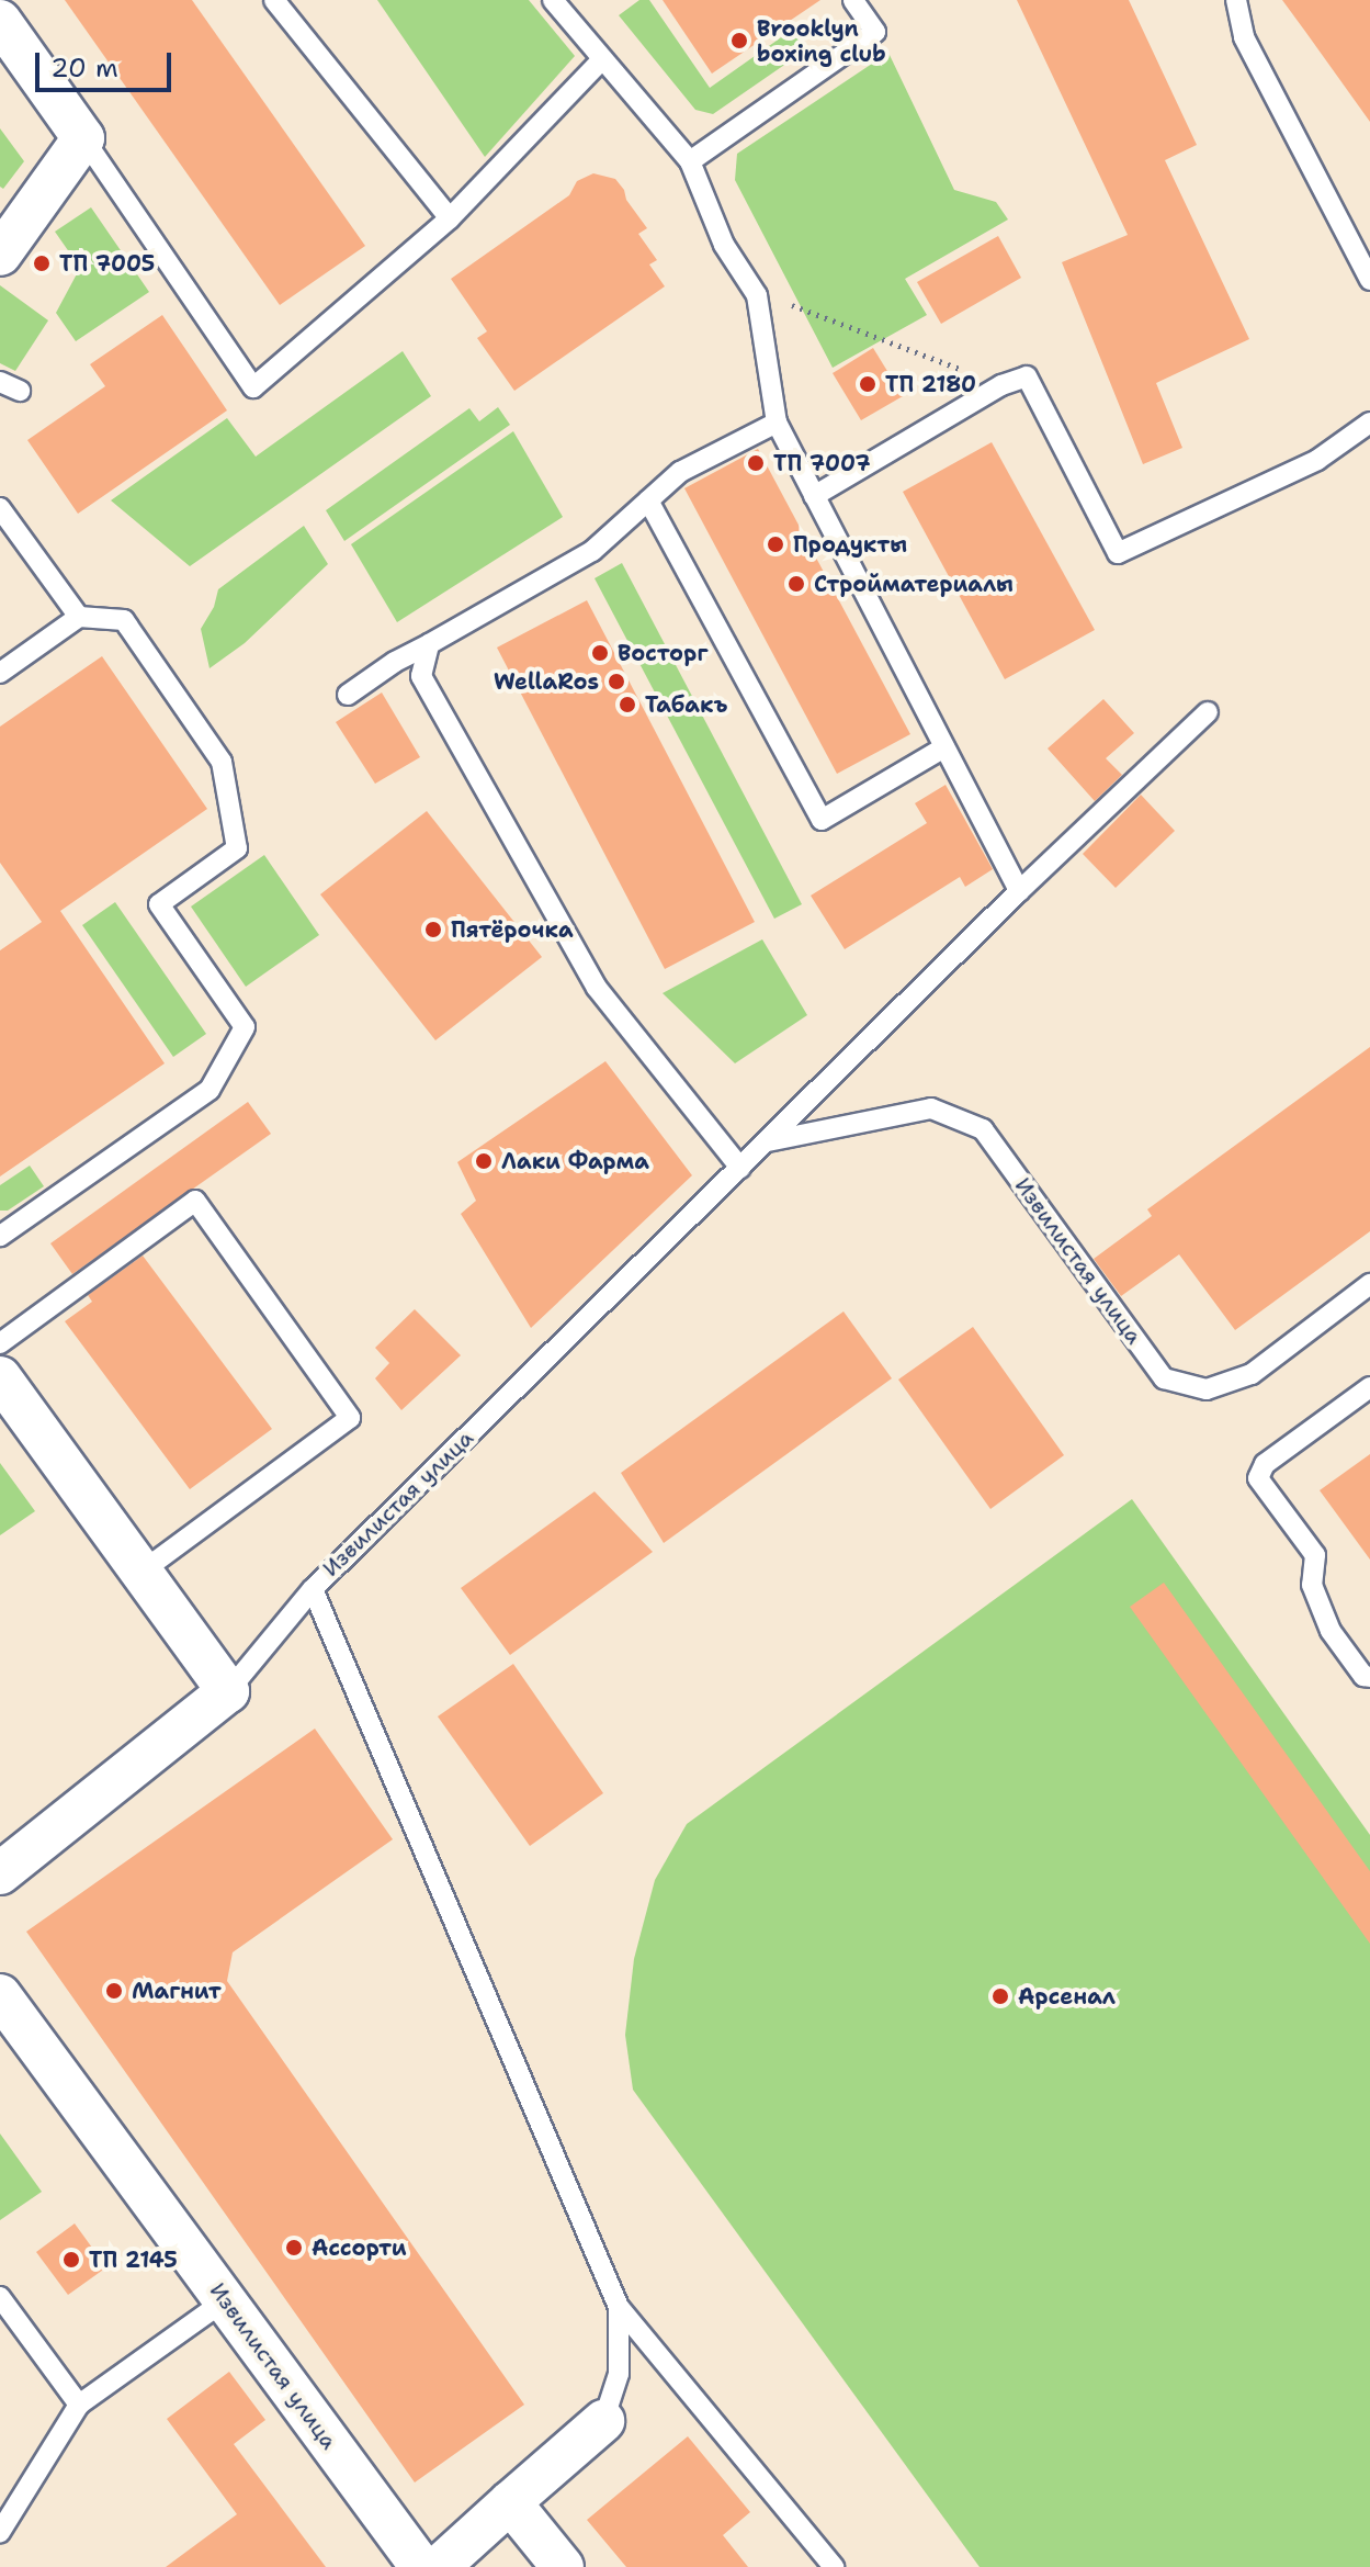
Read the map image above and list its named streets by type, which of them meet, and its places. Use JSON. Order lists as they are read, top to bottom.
{
  "streets": {
    "street": ["Извилистая улица"]
  },
  "places": [
    "Brooklyn boxing club",
    "ТП 7005",
    "ТП 2180",
    "ТП 7007",
    "Продукты",
    "Стройматериалы",
    "Восторг",
    "WellaRos",
    "Табакъ",
    "Пятёрочка",
    "Лаки Фарма",
    "Магнит",
    "Арсенал",
    "Ассорти",
    "ТП 2145"
  ],
  "scale_bar": "20 m"
}
